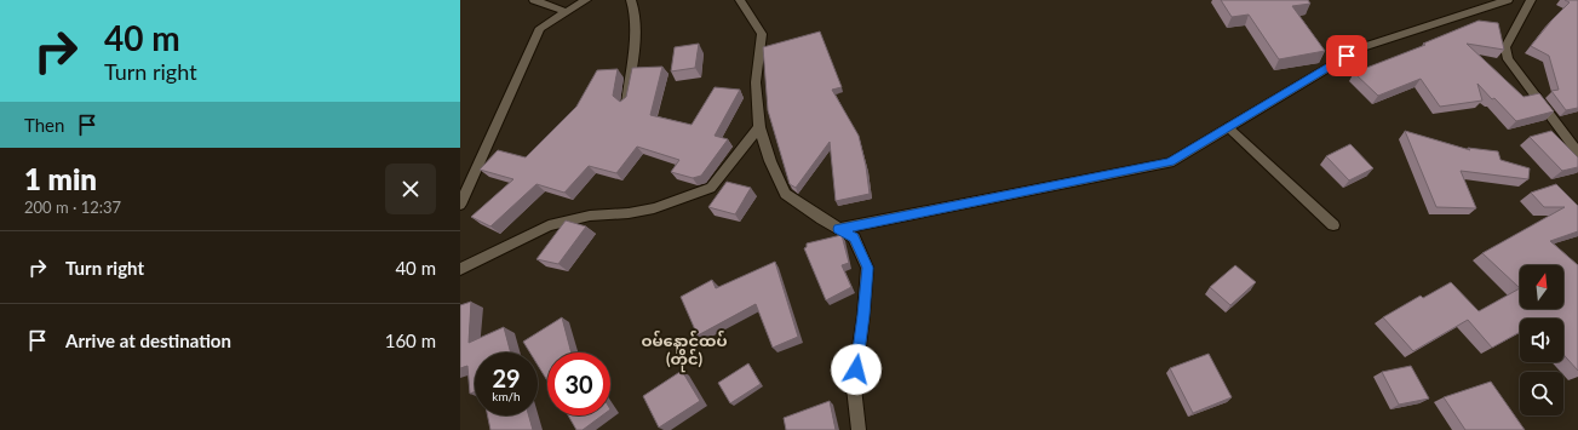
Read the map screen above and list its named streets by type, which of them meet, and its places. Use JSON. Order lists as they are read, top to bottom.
{
  "districts": ["ဝမ်နောင်ထပ် (တိုင်)"],
  "north": "top",
  "page": {
    "turn": ["40 m", "Turn right"],
    "then": "Then",
    "heading": ["1 min", "200 m · 12:37"],
    "list": [
      {
        "name": "Turn right",
        "value": "40 m"
      },
      {
        "name": "Arrive at destination",
        "value": "160 m"
      }
    ],
    "speed": "29 km/h",
    "limit": "30"
  }
}
